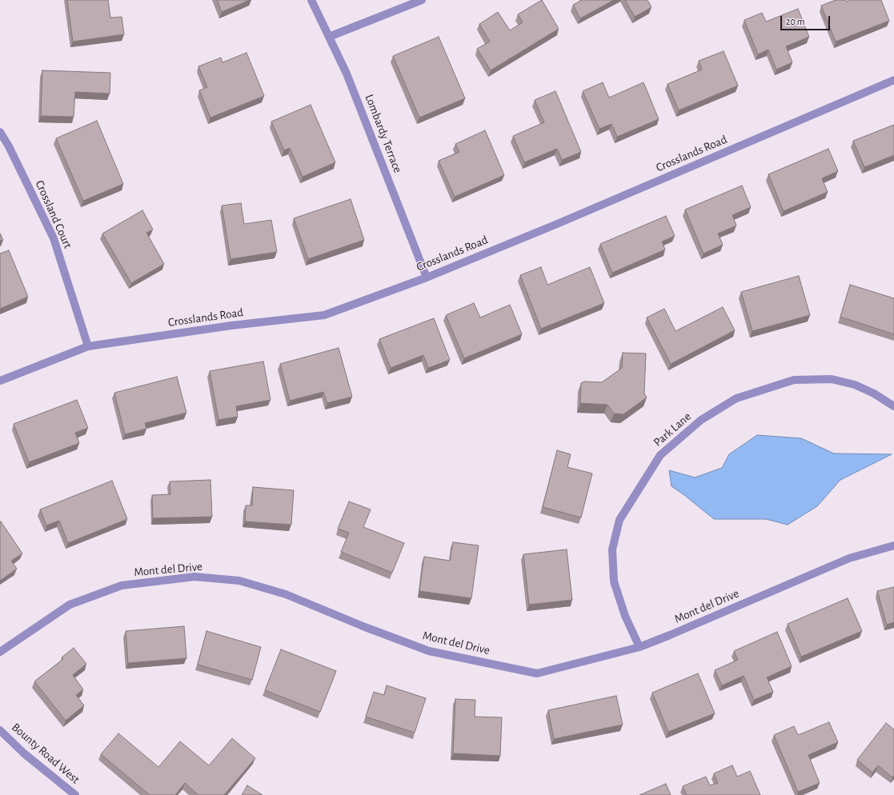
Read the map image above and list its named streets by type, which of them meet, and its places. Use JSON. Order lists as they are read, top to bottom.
{
  "streets": {
    "street": [
      "Lombardy Terrace",
      "Crosslands Road",
      "Crossland Court",
      "Park Lane",
      "Mont del Drive",
      "Bounty Road West"
    ]
  },
  "crossings": [
    ["Lombardy Terrace", "Crosslands Road"],
    ["Crosslands Road", "Crossland Court"],
    ["Park Lane", "Mont del Drive"]
  ],
  "scale_bar": "20 m"
}
